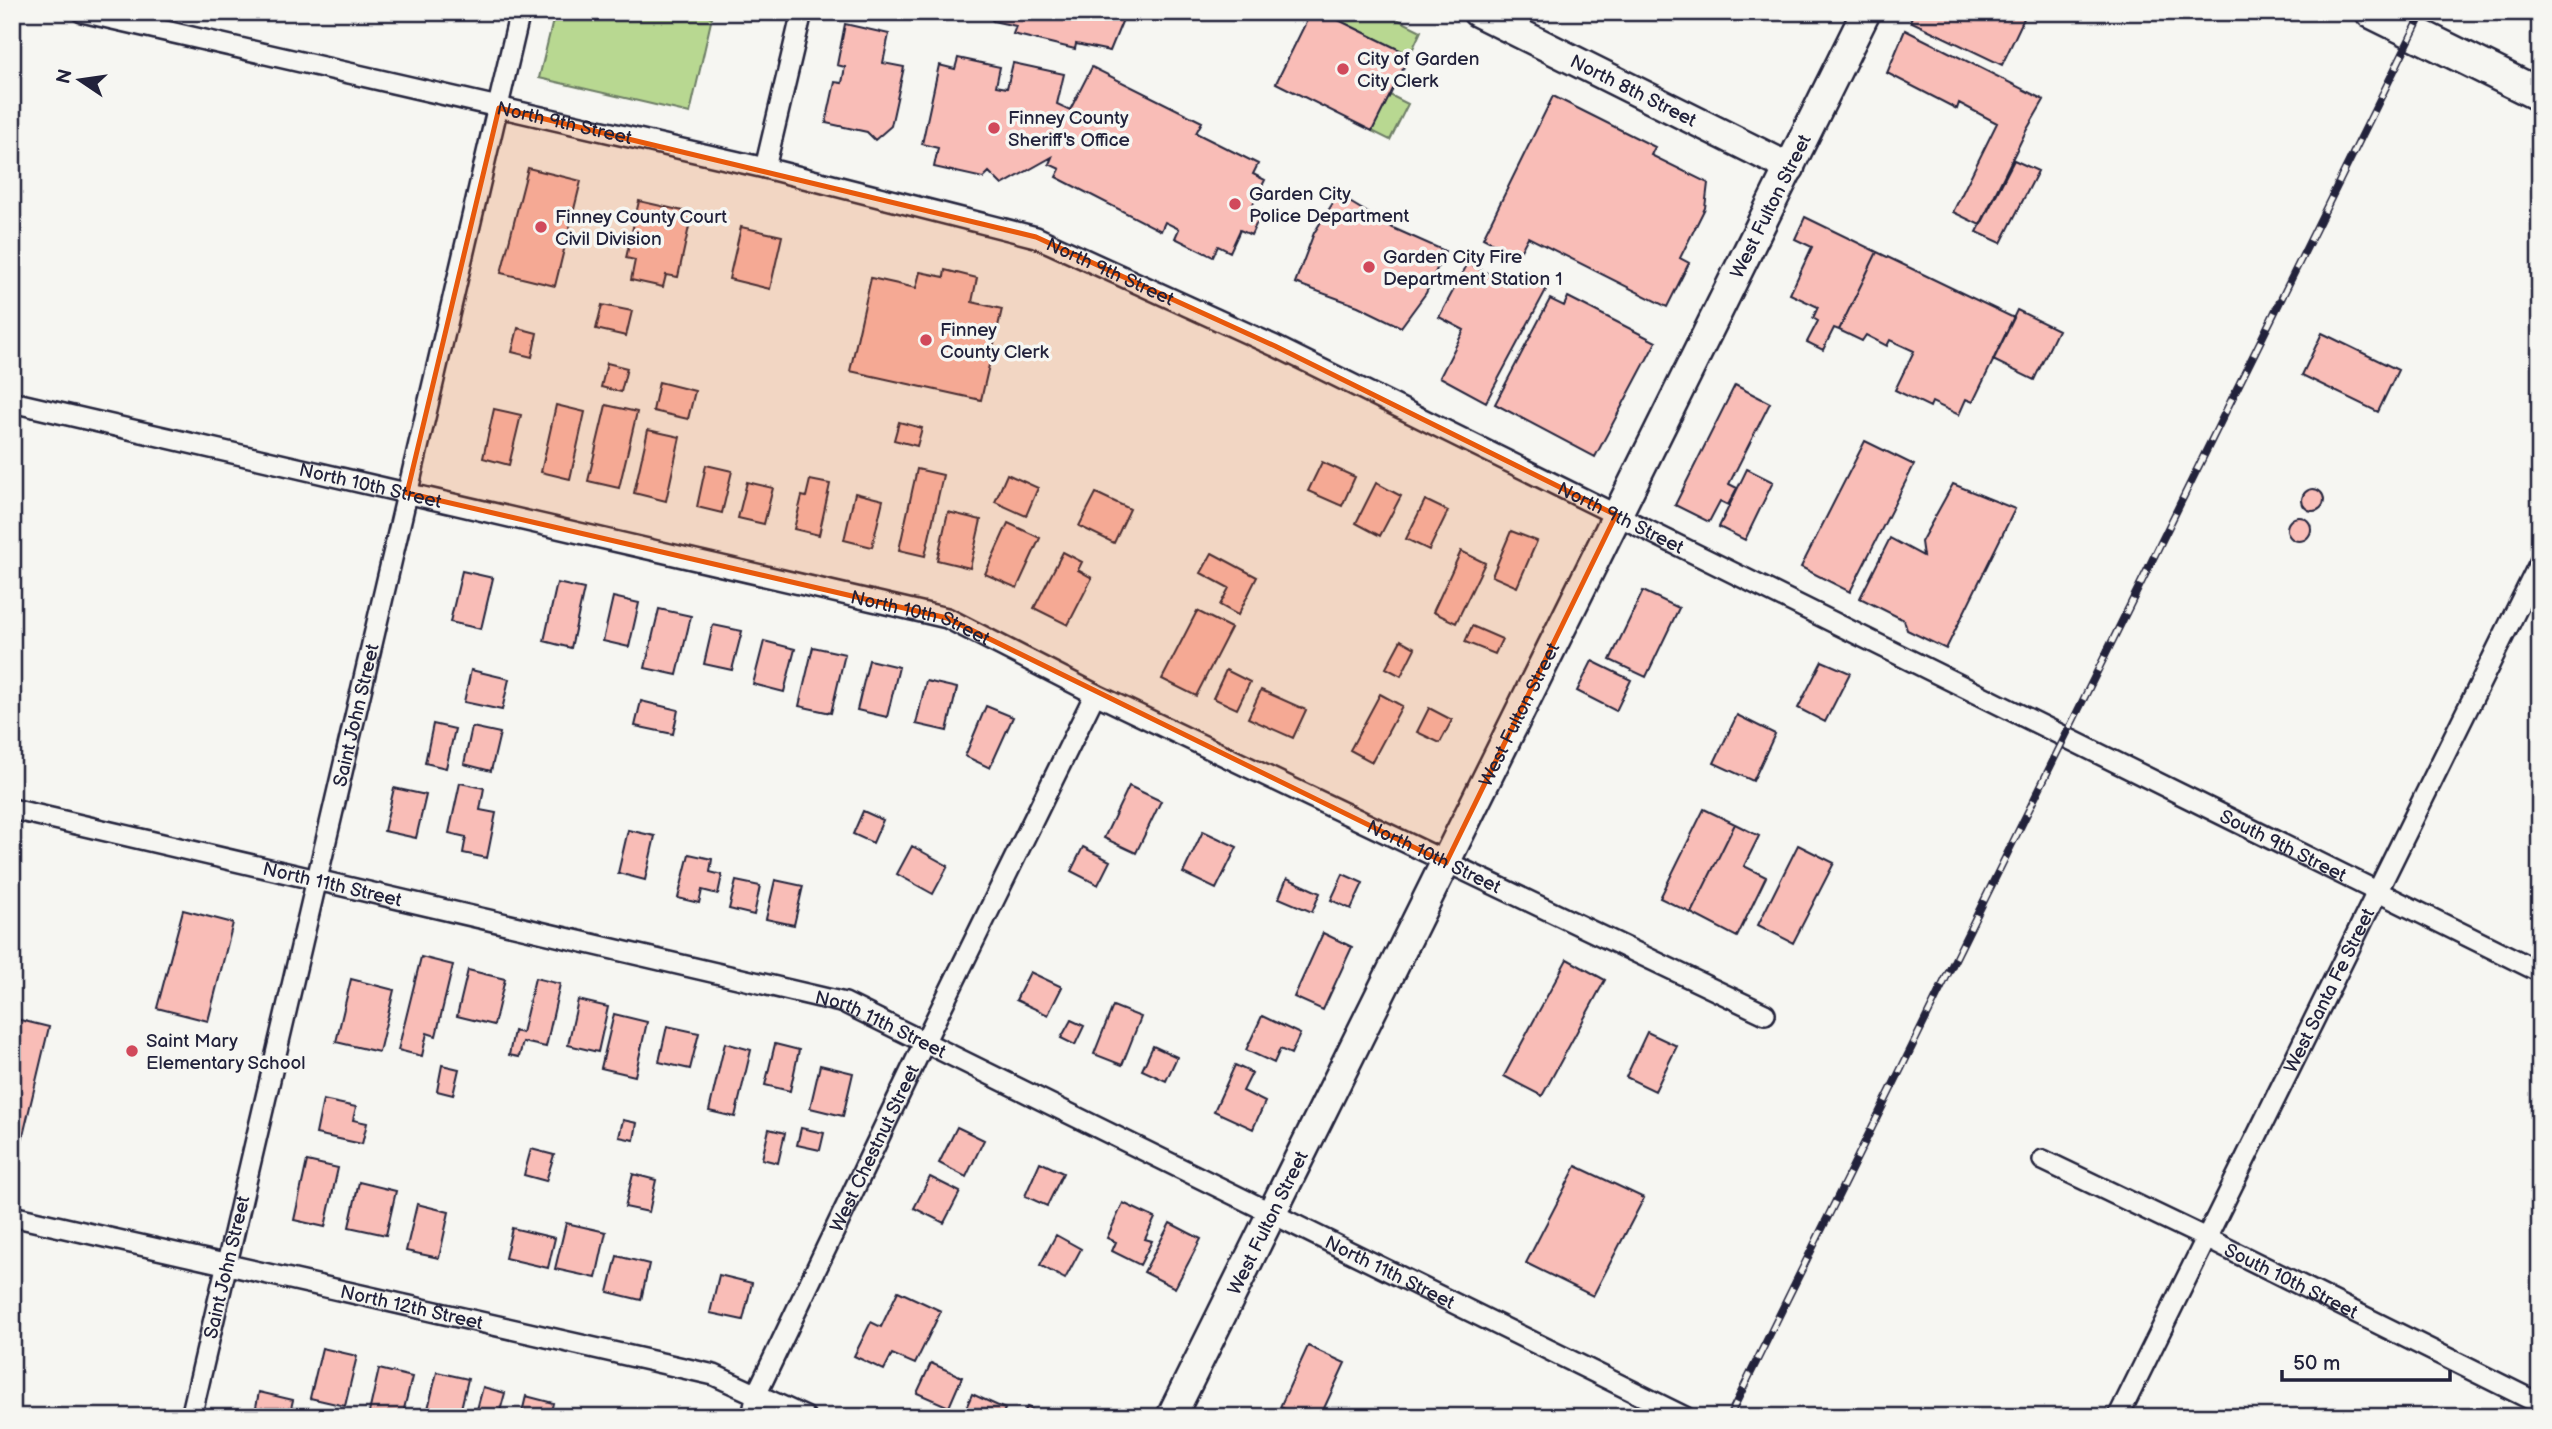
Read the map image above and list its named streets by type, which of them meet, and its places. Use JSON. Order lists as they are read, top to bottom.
{
  "streets": {
    "street": [
      "North 8th Street",
      "North 9th Street",
      "West Fulton Street",
      "North 10th Street",
      "Saint John Street",
      "South 9th Street",
      "North 11th Street",
      "West Santa Fe Street",
      "West Chestnut Street",
      "South 10th Street",
      "North 12th Street"
    ]
  },
  "crossings": [
    ["North 8th Street", "West Fulton Street"],
    ["North 9th Street", "West Fulton Street"],
    ["North 9th Street", "Saint John Street"],
    ["North 9th Street", "South 9th Street"],
    ["West Fulton Street", "North 10th Street"],
    ["West Fulton Street", "North 11th Street"],
    ["North 10th Street", "Saint John Street"],
    ["North 10th Street", "West Chestnut Street"],
    ["Saint John Street", "North 11th Street"],
    ["Saint John Street", "North 12th Street"],
    ["South 9th Street", "West Santa Fe Street"],
    ["North 11th Street", "West Chestnut Street"],
    ["West Santa Fe Street", "South 10th Street"],
    ["West Chestnut Street", "North 12th Street"]
  ],
  "places": [
    "City of Garden City Clerk",
    "Finney County Sheriff's Office",
    "Garden City Police Department",
    "Finney County Court Civil Division",
    "Garden City Fire Department Station 1",
    "Finney County Clerk",
    "Saint Mary Elementary School"
  ],
  "scale_bar": "50 m",
  "north": "left"
}
